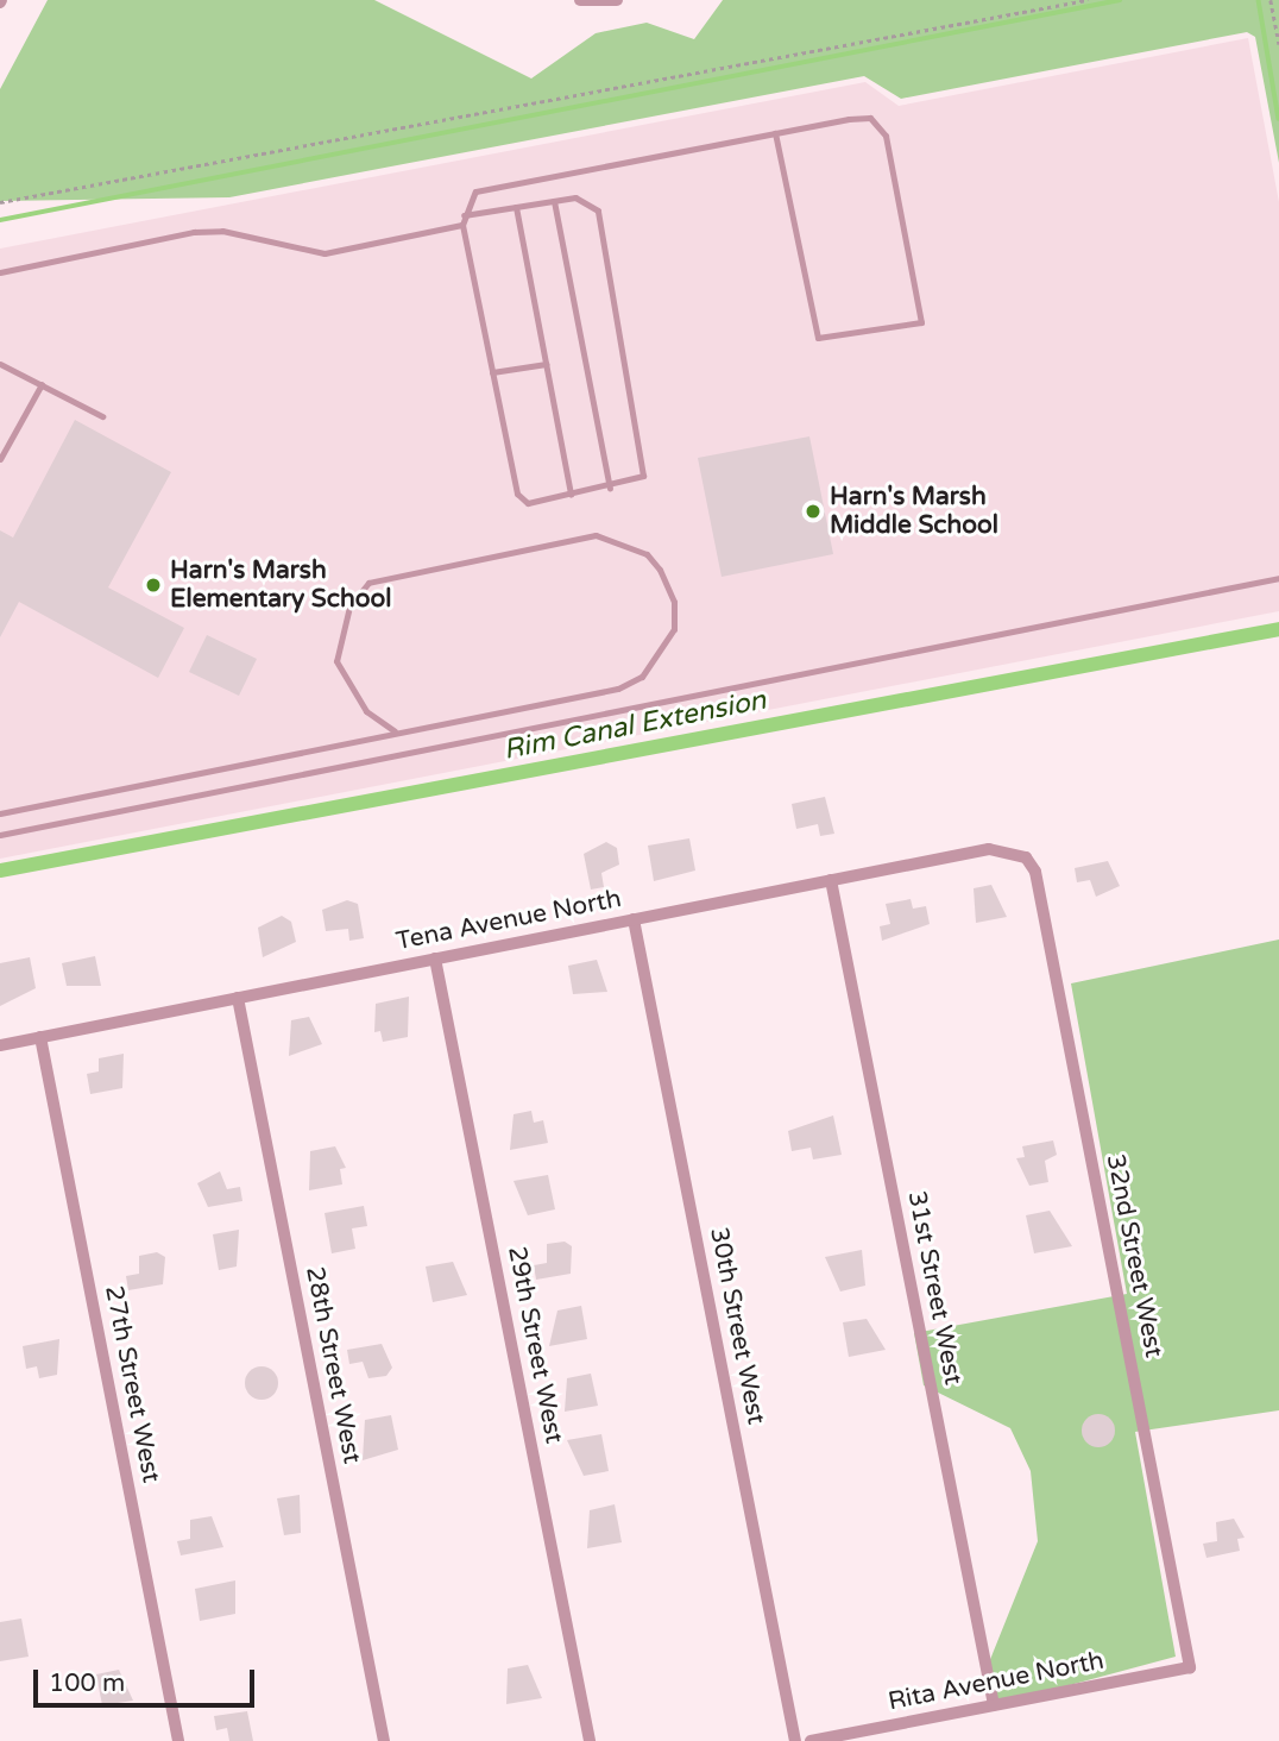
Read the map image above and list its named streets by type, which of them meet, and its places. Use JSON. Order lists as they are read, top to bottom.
{
  "streets": {
    "street": [
      "Tena Avenue North",
      "32nd Street West",
      "31st Street West",
      "30th Street West",
      "29th Street West",
      "28th Street West",
      "27th Street West",
      "Rita Avenue North"
    ]
  },
  "crossings": [
    ["Tena Avenue North", "32nd Street West"],
    ["Tena Avenue North", "31st Street West"],
    ["Tena Avenue North", "30th Street West"],
    ["Tena Avenue North", "29th Street West"],
    ["Tena Avenue North", "28th Street West"],
    ["Tena Avenue North", "27th Street West"],
    ["32nd Street West", "Rita Avenue North"],
    ["31st Street West", "Rita Avenue North"]
  ],
  "water": ["Rim Canal Extension"],
  "places": ["Harn's Marsh Middle School", "Harn's Marsh Elementary School"],
  "scale_bar": "100 m"
}
